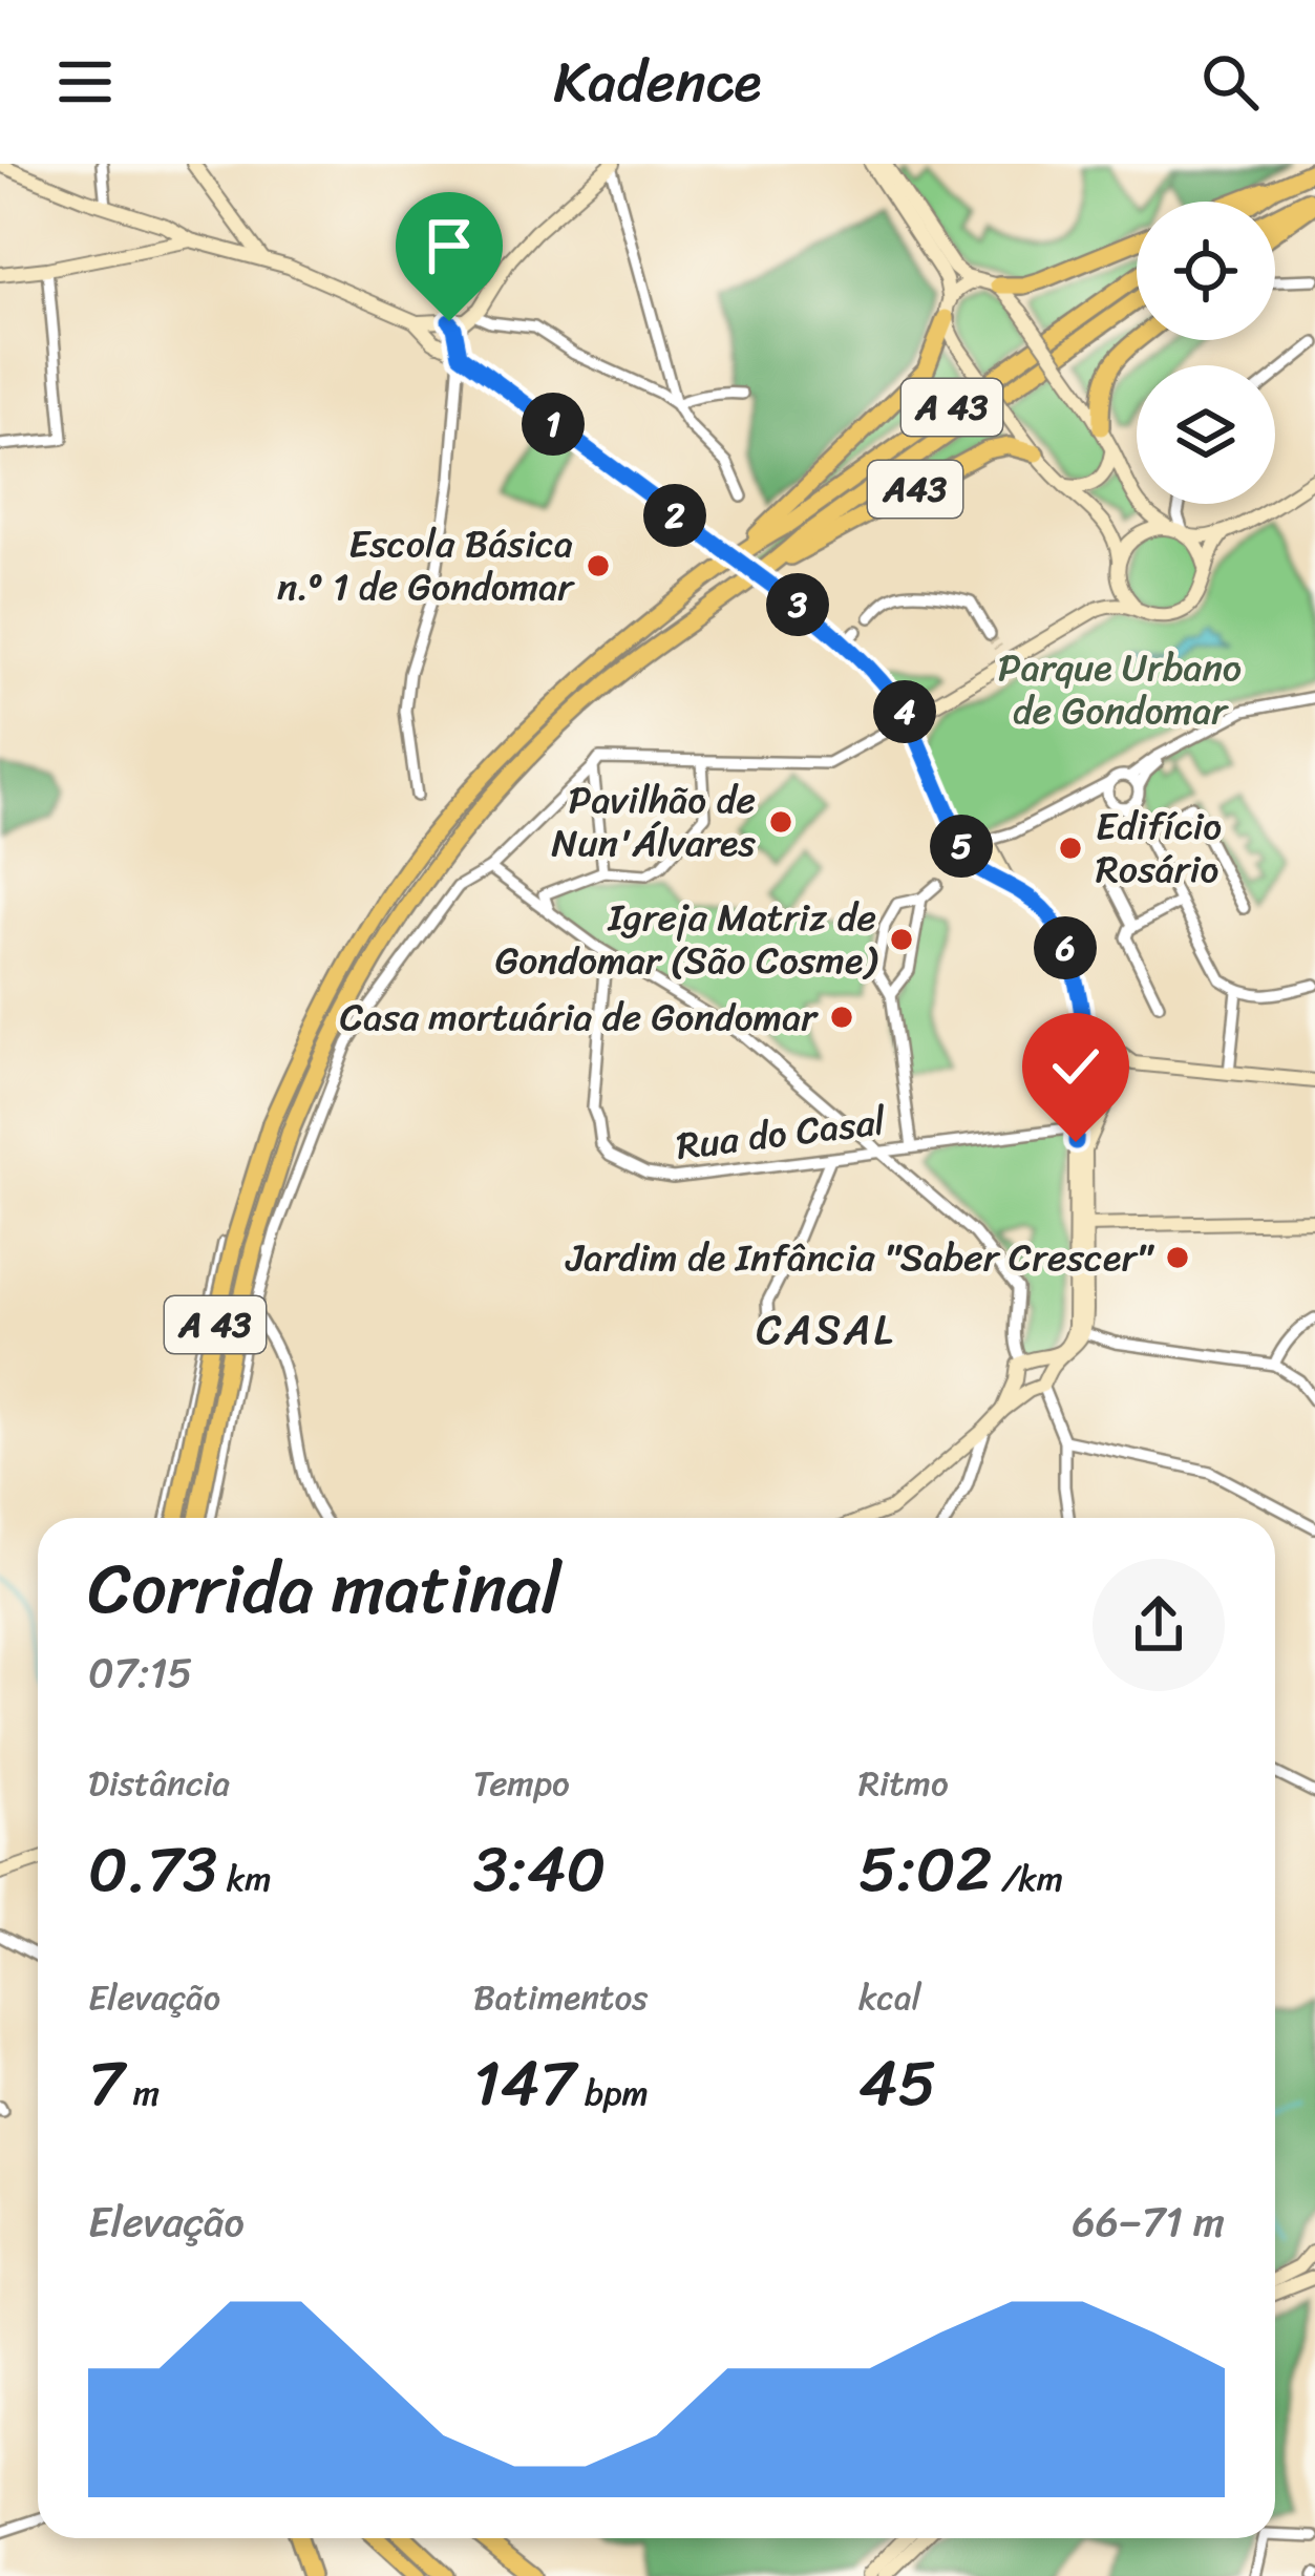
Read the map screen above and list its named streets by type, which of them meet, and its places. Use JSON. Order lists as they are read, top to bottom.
{
  "streets": {
    "highway": ["A 43", "A43"],
    "street": ["Rua do Casal"]
  },
  "crossings": [
    ["A 43", "A43"]
  ],
  "districts": ["CASAL"],
  "parks": ["Parque Urbano de Gondomar"],
  "places": [
    "Escola Básica n.º 1 de Gondomar",
    "Pavilhão de Nun'Álvares",
    "Edifício Rosário",
    "Igreja Matriz de Gondomar (São Cosme)",
    "Casa mortuária de Gondomar",
    "Jardim de Infância \"Saber Crescer\""
  ],
  "page": {
    "header": "Kadence",
    "pins": [
      "1",
      "2",
      "3",
      "4",
      "5",
      "6"
    ],
    "heading": ["Corrida matinal", "07:15"],
    "stats": [
      ["Distância", "0.73 km"],
      ["Tempo", "3:40"],
      ["Ritmo", "5:02 /km"],
      ["Elevação", "7 m"],
      ["Batimentos", "147 bpm"],
      ["kcal", "45"]
    ],
    "chart": ["Elevação", "66–71 m"]
  }
}
